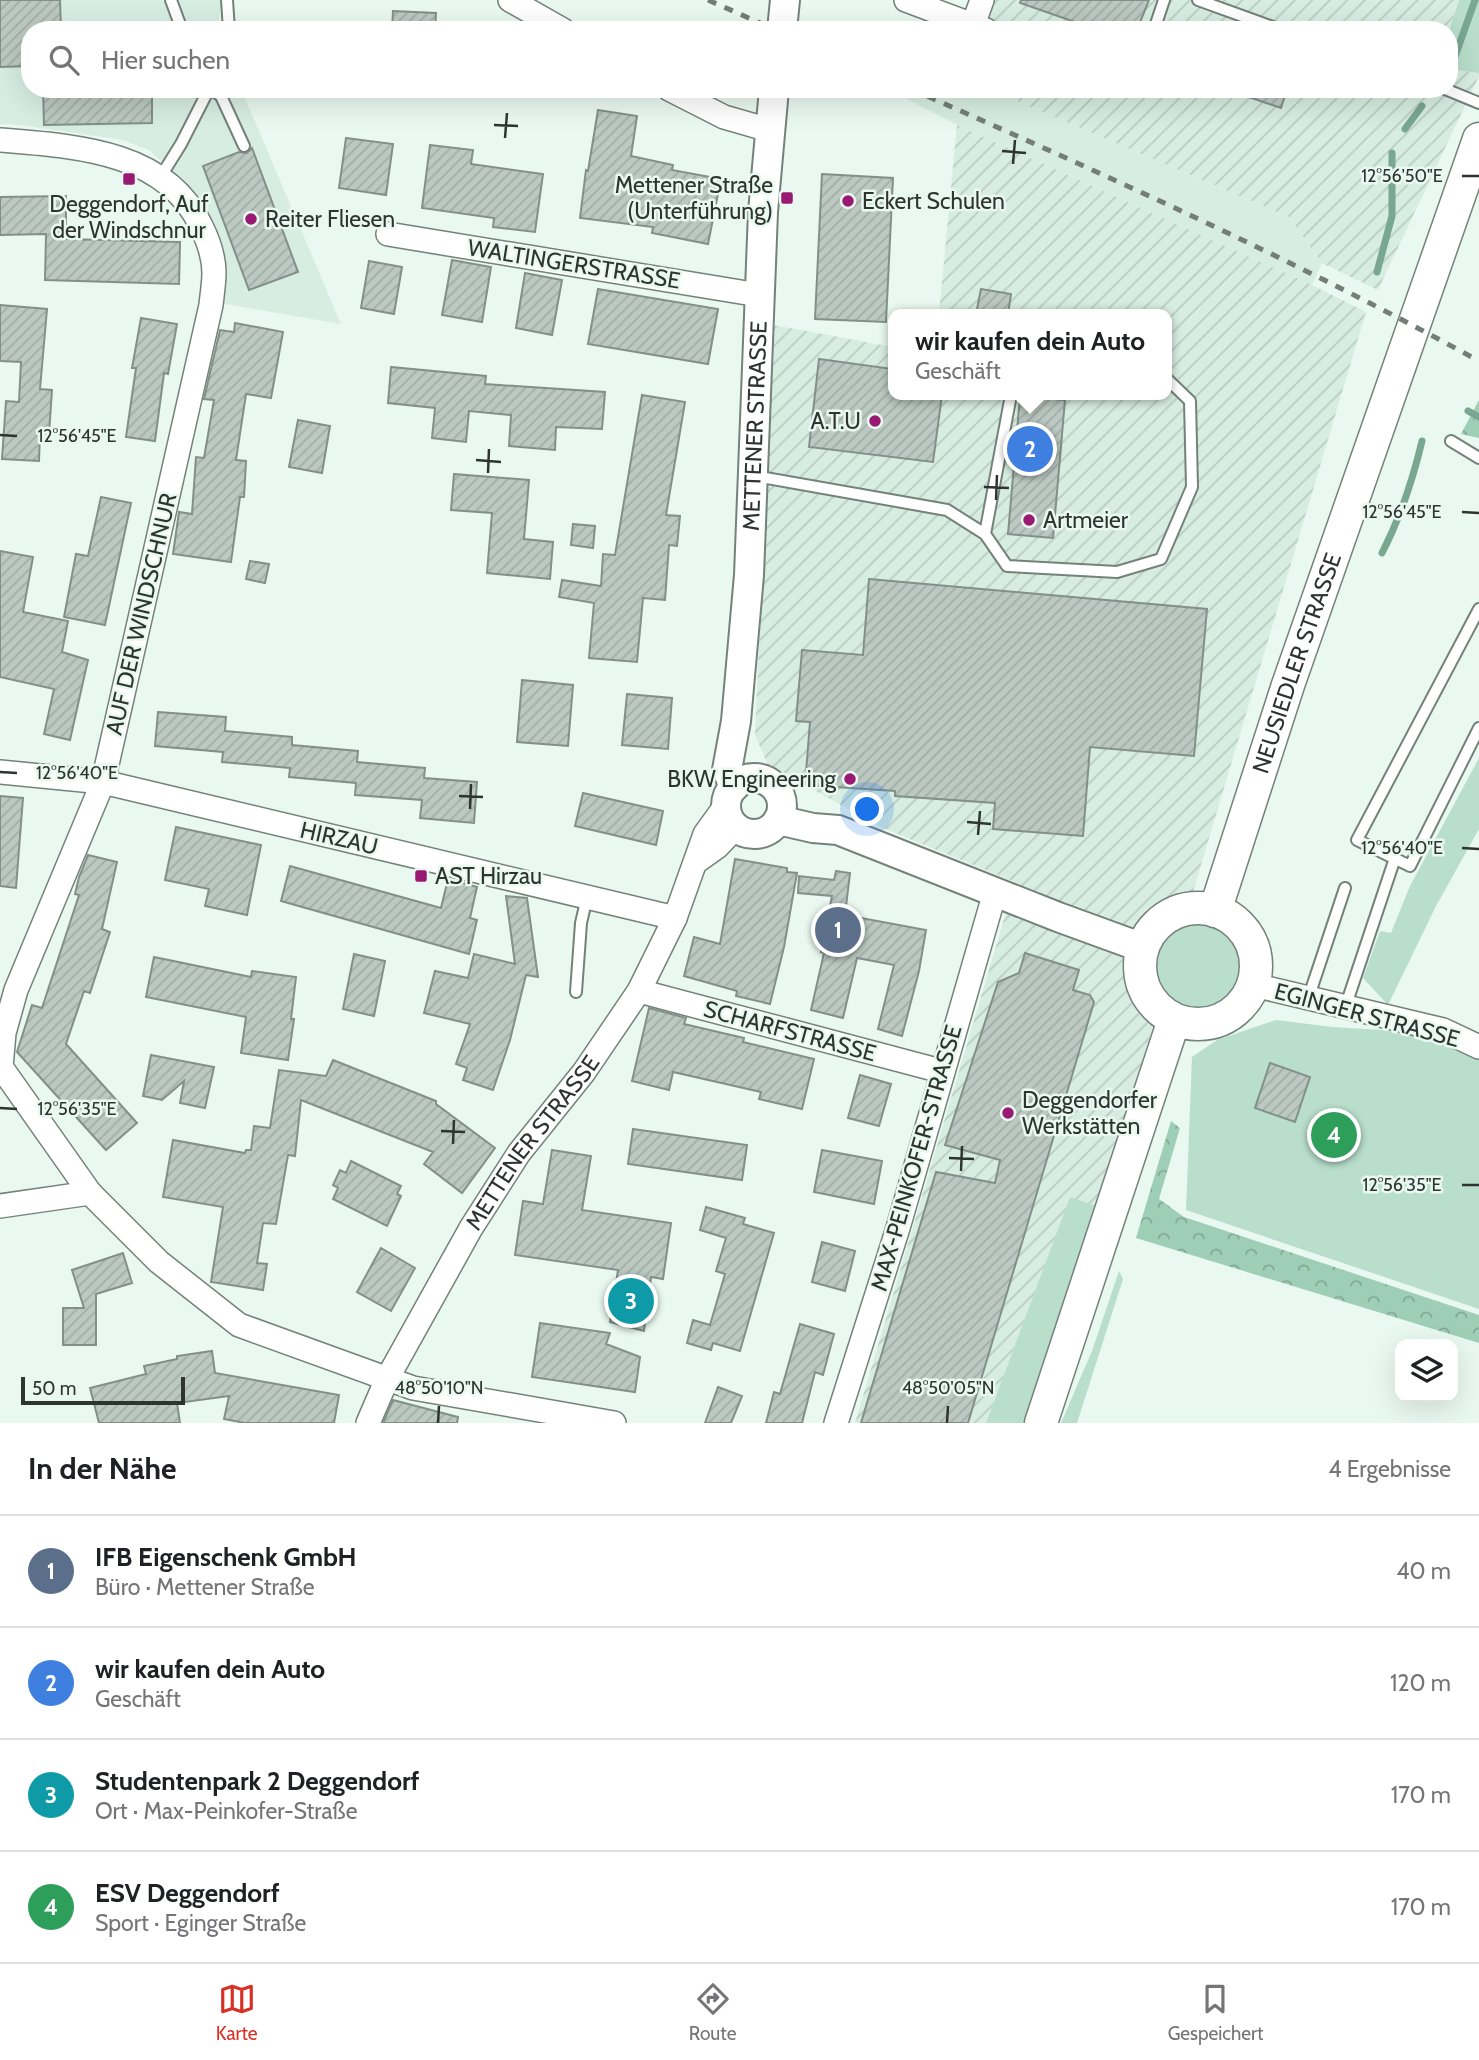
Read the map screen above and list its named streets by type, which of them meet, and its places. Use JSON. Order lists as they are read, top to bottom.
{
  "streets": {
    "main road": ["NEUSIEDLER STRASSE"],
    "street": [
      "WALTINGERSTRASSE",
      "METTENER STRASSE",
      "AUF DER WINDSCHNUR",
      "HIRZAU",
      "EGINGER STRASSE",
      "SCHARFSTRASSE",
      "MAX-PEINKOFER-STRASSE"
    ]
  },
  "crossings": [
    ["WALTINGERSTRASSE", "METTENER STRASSE"],
    ["METTENER STRASSE", "AUF DER WINDSCHNUR"],
    ["METTENER STRASSE", "HIRZAU"],
    ["METTENER STRASSE", "SCHARFSTRASSE"],
    ["AUF DER WINDSCHNUR", "HIRZAU"],
    ["NEUSIEDLER STRASSE", "EGINGER STRASSE"],
    ["SCHARFSTRASSE", "MAX-PEINKOFER-STRASSE"]
  ],
  "places": {
    "transit": ["Deggendorf, Auf der Windschnur", "Mettener Straße (Unterführung)", "AST Hirzau"],
    "other": [
      "Eckert Schulen",
      "Reiter Fliesen",
      "A.T.U",
      "Artmeier",
      "BKW Engineering",
      "Deggendorfer Werkstätten"
    ]
  },
  "scale_bar": "50 m",
  "page": {
    "search": "Hier suchen",
    "popup": ["wir kaufen dein Auto", "Geschäft"],
    "pins": [
      "2",
      "1",
      "4",
      "3"
    ],
    "scale": "50 m",
    "heading": ["In der Nähe", "4 Ergebnisse"],
    "list": [
      {
        "mark": "1",
        "name": "IFB Eigenschenk GmbH",
        "note": "Büro · Mettener Straße",
        "value": "40 m"
      },
      {
        "mark": "2",
        "name": "wir kaufen dein Auto",
        "note": "Geschäft",
        "value": "120 m"
      },
      {
        "mark": "3",
        "name": "Studentenpark 2 Deggendorf",
        "note": "Ort · Max-Peinkofer-Straße",
        "value": "170 m"
      },
      {
        "mark": "4",
        "name": "ESV Deggendorf",
        "note": "Sport · Eginger Straße",
        "value": "170 m"
      }
    ],
    "nav": ["Karte", "Route", "Gespeichert"]
  },
  "coordinates": [
    "12°56'50\"E",
    "12°56'45\"E",
    "12°56'40\"E",
    "12°56'35\"E",
    "48°50'10\"N",
    "48°50'05\"N"
  ]
}
